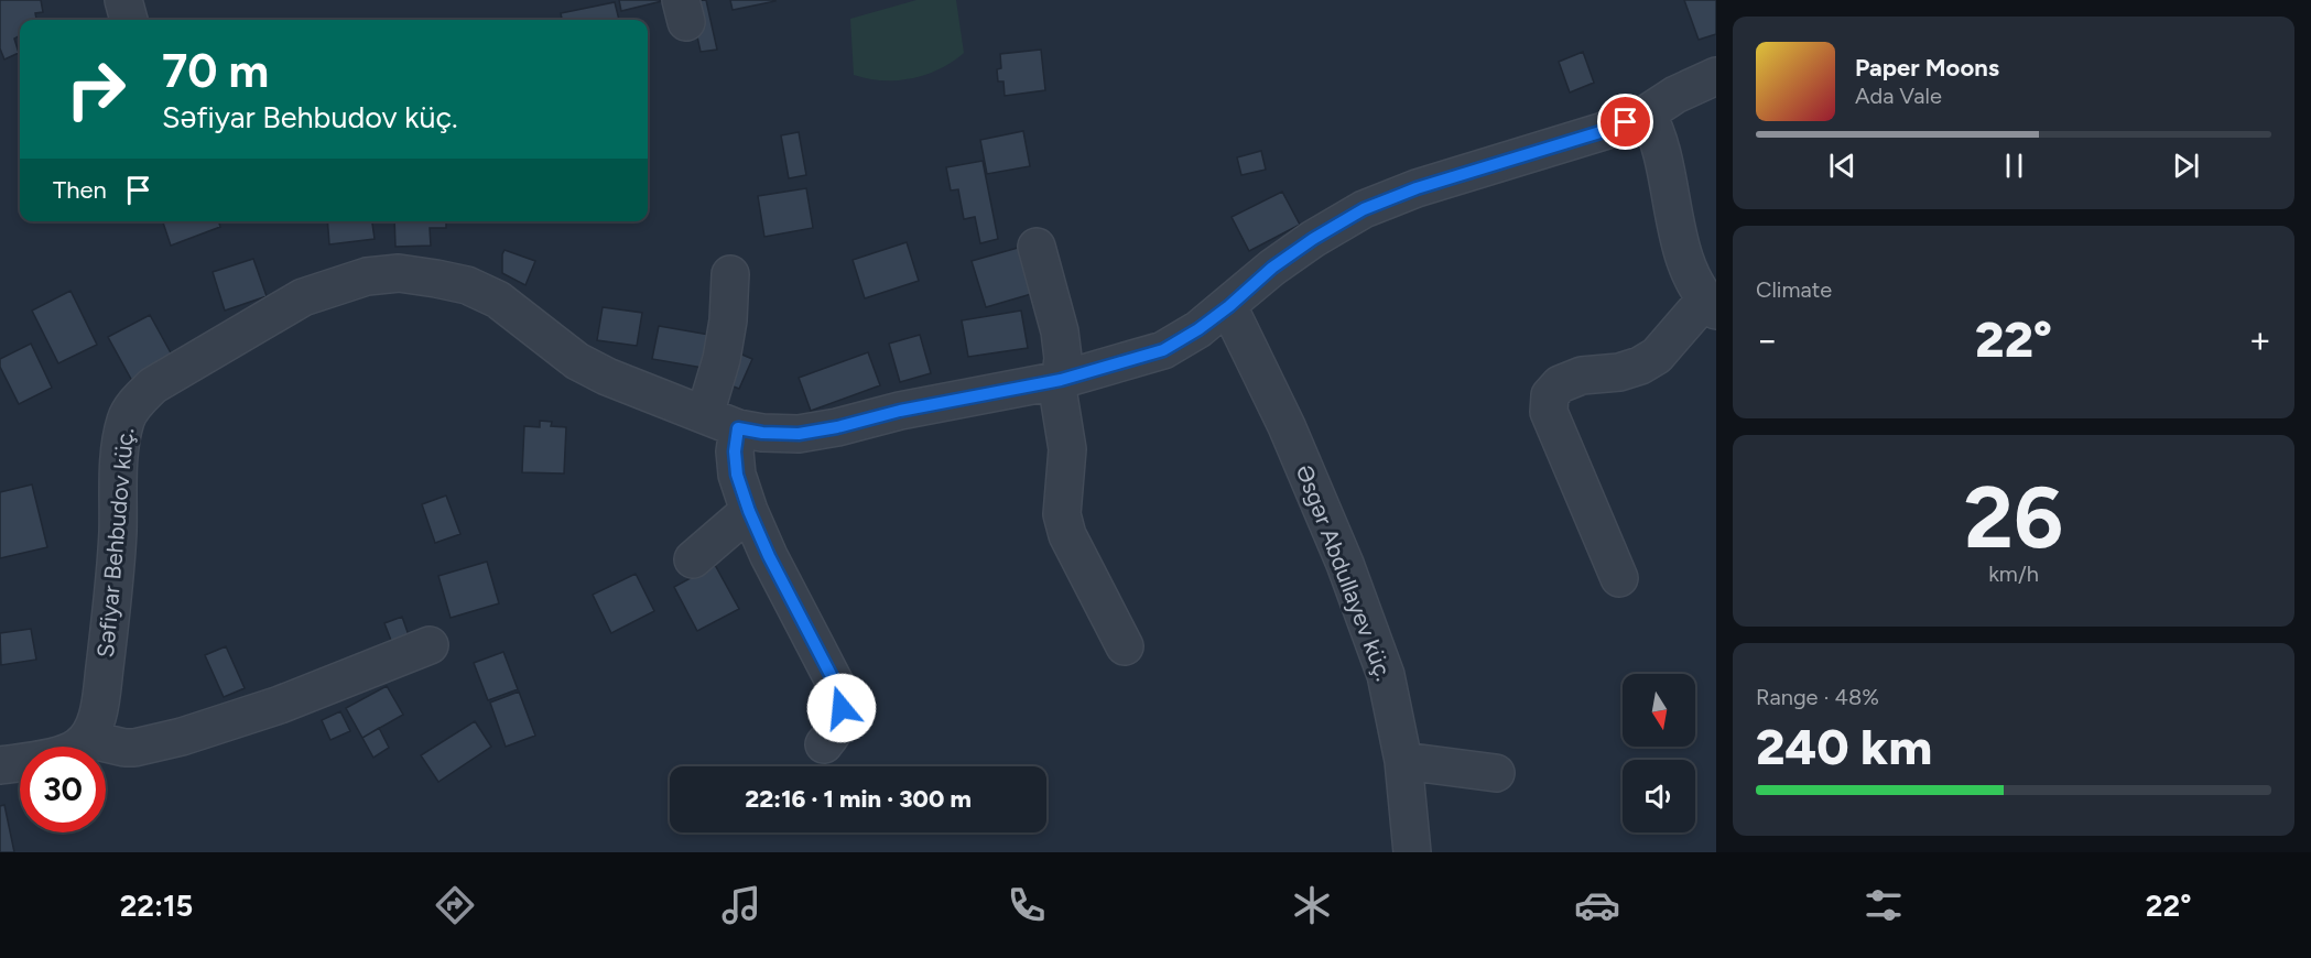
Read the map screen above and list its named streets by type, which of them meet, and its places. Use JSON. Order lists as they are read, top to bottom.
{
  "streets": {
    "street": ["Səfiyar Behbudov küç.", "Əsgər Abdullayev küç."]
  },
  "crossings": [
    ["Səfiyar Behbudov küç.", "Əsgər Abdullayev küç."]
  ],
  "north": "bottom",
  "page": {
    "turn": ["70 m", "Səfiyar Behbudov küç."],
    "song": ["Paper Moons", "Ada Vale"],
    "then": "Then",
    "tile": [
      "Climate",
      ["26", "km/h"],
      ["Range · 48%", "240 km"]
    ],
    "heat": ["−", "22°", "+"],
    "limit": "30",
    "trip": "22:16 · 1 min · 300 m",
    "tabs": ["22:15", "22°"]
  }
}
